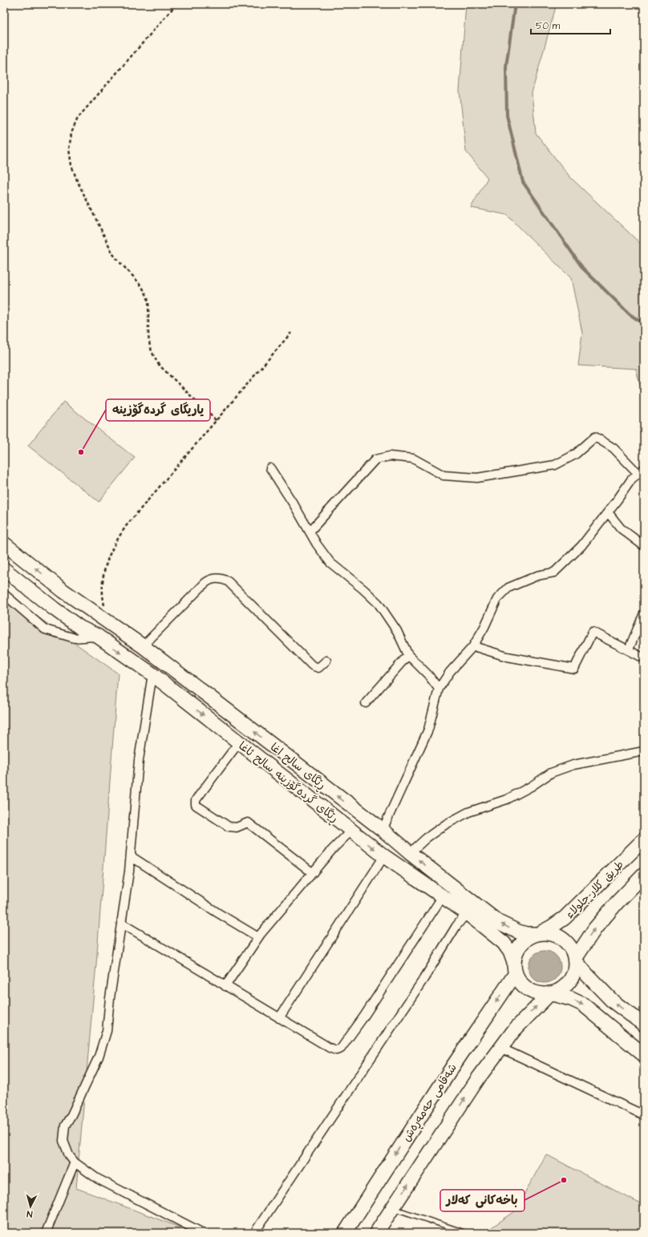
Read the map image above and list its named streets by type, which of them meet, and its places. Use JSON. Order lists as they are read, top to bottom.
{
  "streets": {
    "highway": [
      "ڕێگای سالح اغا",
      "ڕێگای گردەگۆزینە سالح ئاغا",
      "طريق كلار-جلولاء",
      "شەقامی حەمەڕەش"
    ]
  },
  "crossings": [
    ["ڕێگای سالح اغا", "ڕێگای گردەگۆزینە سالح ئاغا"],
    ["ڕێگای سالح اغا", "طريق كلار-جلولاء"],
    ["ڕێگای سالح اغا", "شەقامی حەمەڕەش"],
    ["ڕێگای گردەگۆزینە سالح ئاغا", "طريق كلار-جلولاء"],
    ["ڕێگای گردەگۆزینە سالح ئاغا", "شەقامی حەمەڕەش"],
    ["طريق كلار-جلولاء", "شەقامی حەمەڕەش"]
  ],
  "one_way": ["ڕێگای سالح اغا"],
  "places": ["یاریگای گردەگۆزینە", "باخەکانی کەلار"],
  "scale_bar": "50 m",
  "north": "bottom"
}
